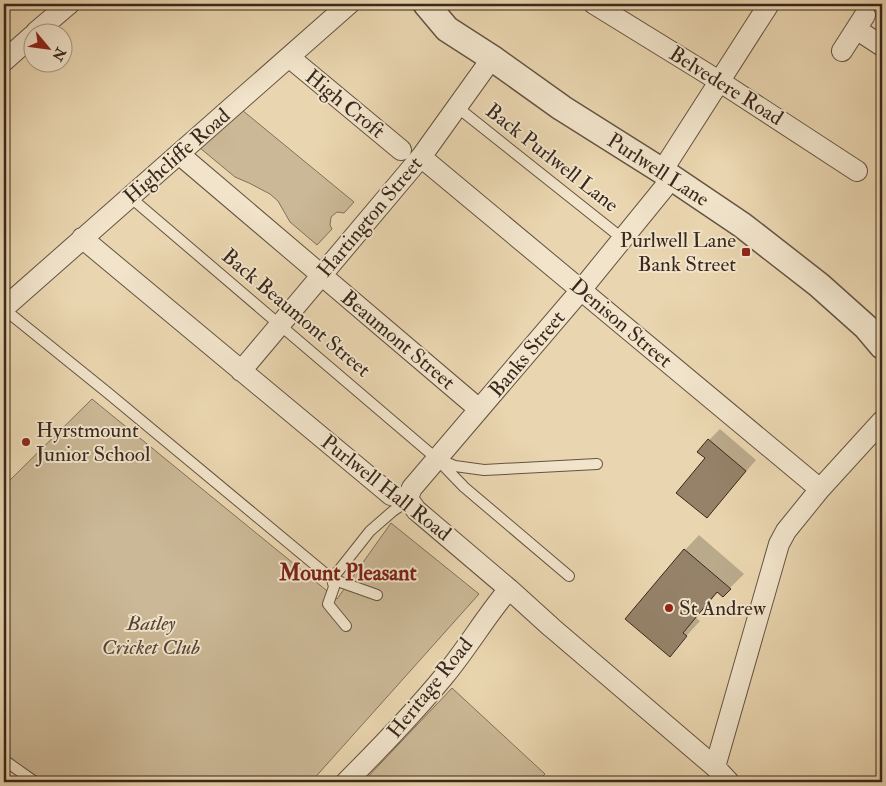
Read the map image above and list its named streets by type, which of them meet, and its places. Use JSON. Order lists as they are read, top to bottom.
{
  "streets": {
    "street": [
      "Belvedere Road",
      "High Croft",
      "Highcliffe Road",
      "Purlwell Lane",
      "Hartington Street",
      "Denison Street",
      "Beaumont Street",
      "Banks Street",
      "Purlwell Hall Road",
      "Heritage Road"
    ],
    "lane": ["Back Purlwell Lane", "Back Beaumont Street"]
  },
  "crossings": [
    ["Belvedere Road", "Banks Street"],
    ["High Croft", "Highcliffe Road"],
    ["Highcliffe Road", "Back Beaumont Street"],
    ["Highcliffe Road", "Beaumont Street"],
    ["Highcliffe Road", "Purlwell Hall Road"],
    ["Back Purlwell Lane", "Hartington Street"],
    ["Back Purlwell Lane", "Banks Street"],
    ["Purlwell Lane", "Hartington Street"],
    ["Purlwell Lane", "Banks Street"],
    ["Hartington Street", "Back Beaumont Street"],
    ["Hartington Street", "Denison Street"],
    ["Hartington Street", "Beaumont Street"],
    ["Hartington Street", "Purlwell Hall Road"],
    ["Back Beaumont Street", "Banks Street"],
    ["Denison Street", "Banks Street"],
    ["Beaumont Street", "Banks Street"],
    ["Banks Street", "Purlwell Hall Road"],
    ["Purlwell Hall Road", "Heritage Road"]
  ],
  "districts": ["Mount Pleasant"],
  "parks": ["Batley Cricket Club"],
  "places": {
    "transit": ["Purlwell Lane Bank Street"],
    "other": ["Hyrstmount Junior School", "St Andrew"]
  },
  "north": "bottom right"
}
